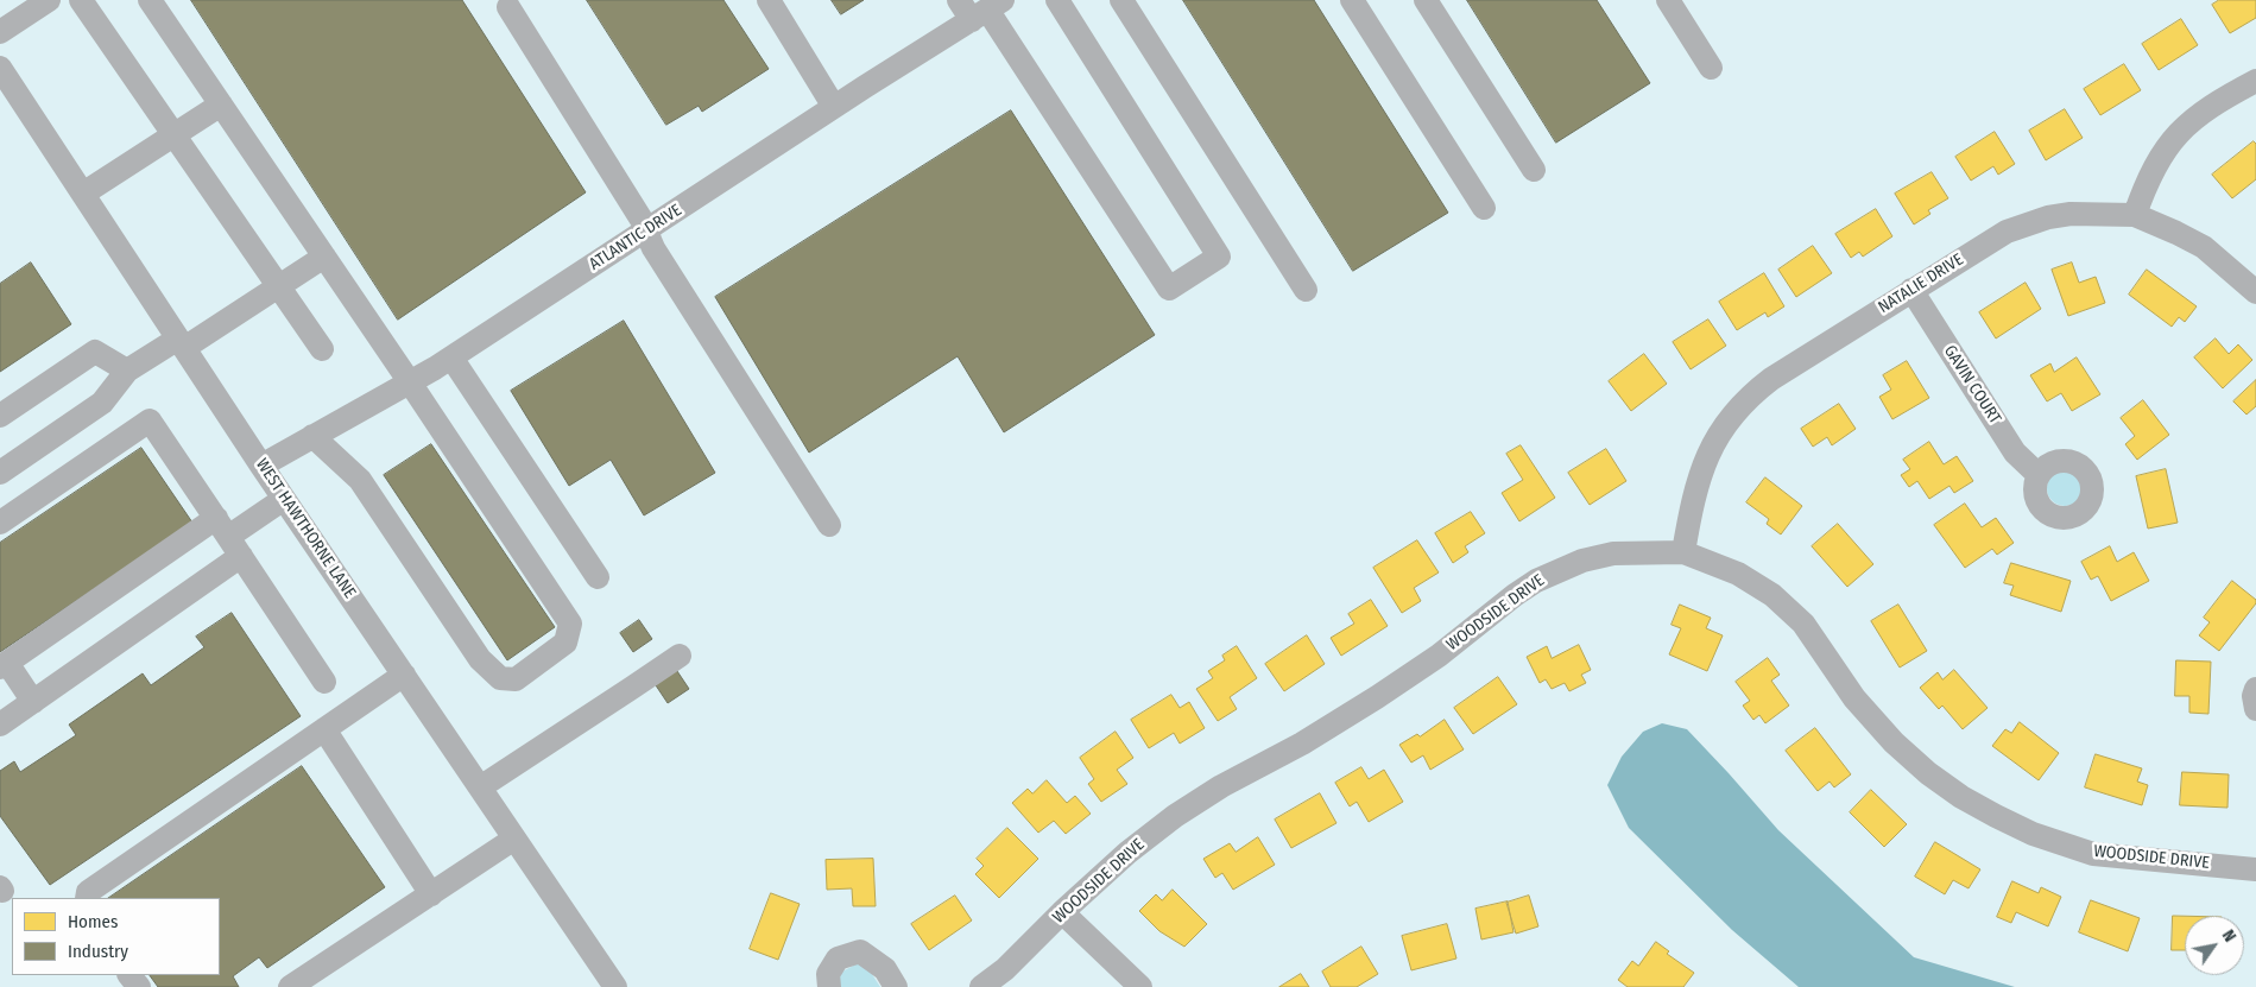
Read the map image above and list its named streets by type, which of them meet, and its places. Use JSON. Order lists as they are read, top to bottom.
{
  "streets": {
    "street": [
      "ATLANTIC DRIVE",
      "NATALIE DRIVE",
      "GAVIN COURT",
      "WEST HAWTHORNE LANE",
      "WOODSIDE DRIVE"
    ]
  },
  "crossings": [
    ["ATLANTIC DRIVE", "WEST HAWTHORNE LANE"],
    ["NATALIE DRIVE", "GAVIN COURT"],
    ["NATALIE DRIVE", "WOODSIDE DRIVE"]
  ],
  "legend": ["Homes", "Industry"],
  "north": "top right"
}
